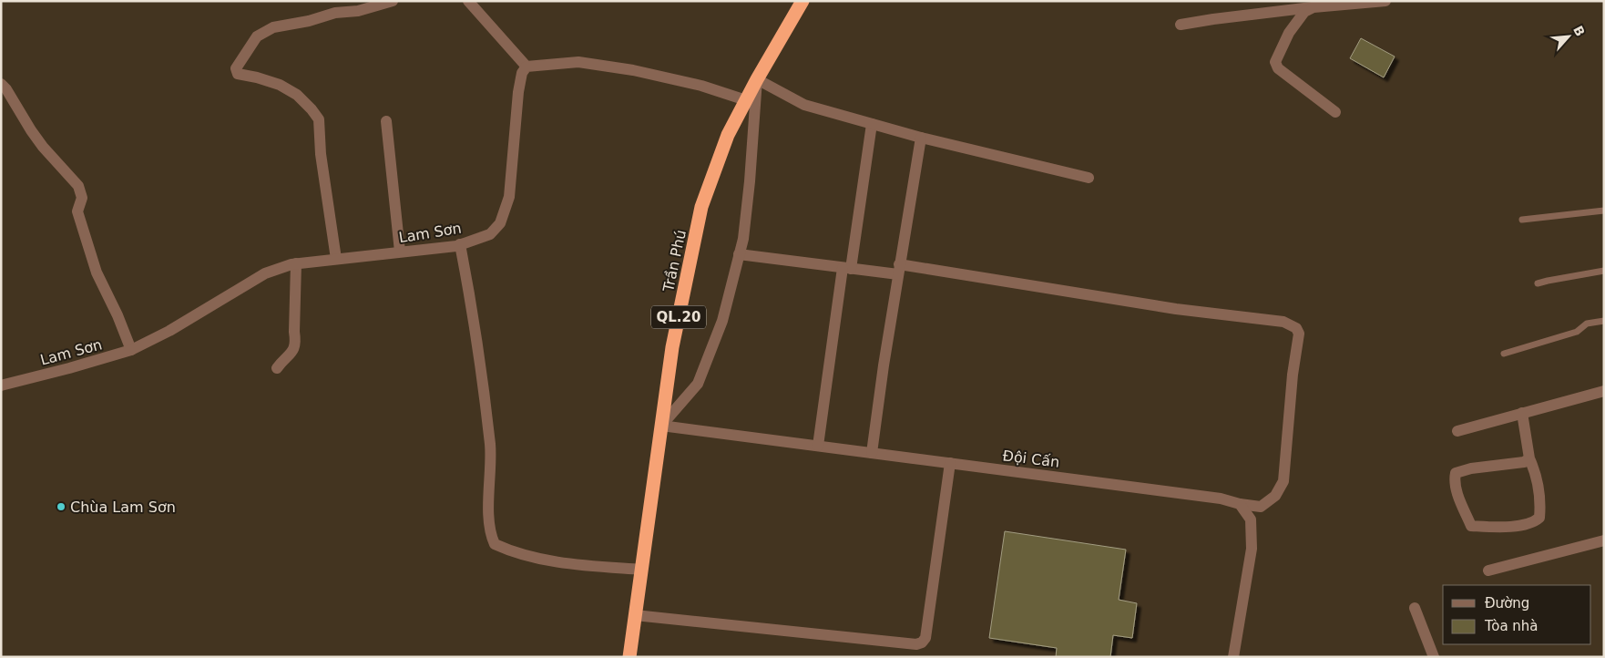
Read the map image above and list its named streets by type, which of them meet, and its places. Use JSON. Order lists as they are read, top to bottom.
{
  "streets": {
    "highway": ["Trần Phú", "QL.20"],
    "street": ["Lam Sơn", "Đội Cấn"]
  },
  "crossings": [
    ["Trần Phú", "Đội Cấn"]
  ],
  "places": ["Chùa Lam Sơn"],
  "legend": ["Đường", "Tòa nhà"],
  "north": "top right"
}
